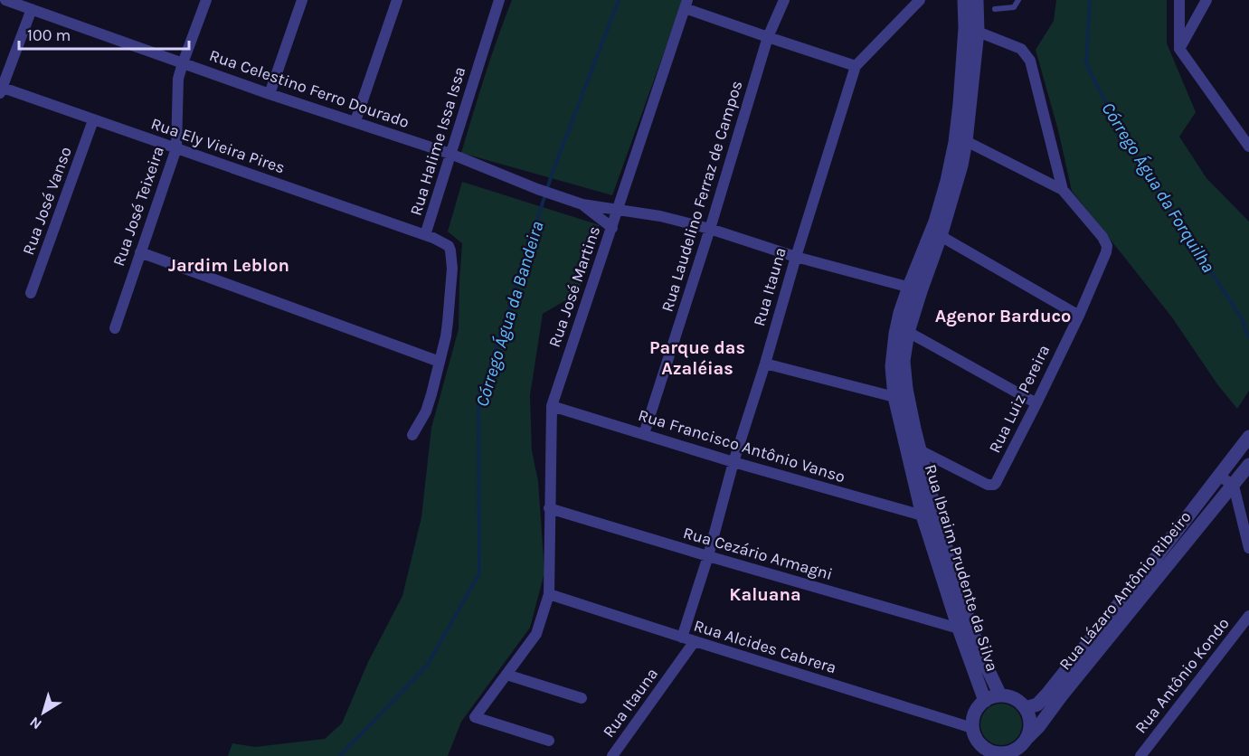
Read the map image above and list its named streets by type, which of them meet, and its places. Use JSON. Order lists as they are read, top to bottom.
{
  "streets": {
    "street": [
      "Rua Celestino Ferro Dourado",
      "Rua Halime Issa Issa",
      "Rua Ely Vieira Pires",
      "Rua Laudelino Ferraz de Campos",
      "Rua José Vanso",
      "Rua José Teixeira",
      "Rua José Martins",
      "Rua Itauna",
      "Rua Luiz Pereira",
      "Rua Francisco Antônio Vanso",
      "Rua Cezário Armagni",
      "Rua Ibraim Prudente da Silva",
      "Rua Lázaro Antônio Ribeiro",
      "Rua Alcides Cabrera",
      "Rua Antônio Kondo"
    ]
  },
  "crossings": [
    ["Rua Celestino Ferro Dourado", "Rua Halime Issa Issa"],
    ["Rua Celestino Ferro Dourado", "Rua José Teixeira"],
    ["Rua Halime Issa Issa", "Rua Ely Vieira Pires"],
    ["Rua Ely Vieira Pires", "Rua José Vanso"],
    ["Rua Ely Vieira Pires", "Rua José Teixeira"],
    ["Rua Laudelino Ferraz de Campos", "Rua Francisco Antônio Vanso"],
    ["Rua José Martins", "Rua Francisco Antônio Vanso"],
    ["Rua José Martins", "Rua Cezário Armagni"],
    ["Rua José Martins", "Rua Alcides Cabrera"],
    ["Rua Itauna", "Rua Francisco Antônio Vanso"],
    ["Rua Itauna", "Rua Cezário Armagni"],
    ["Rua Itauna", "Rua Alcides Cabrera"],
    ["Rua Luiz Pereira", "Rua Ibraim Prudente da Silva"],
    ["Rua Francisco Antônio Vanso", "Rua Ibraim Prudente da Silva"],
    ["Rua Cezário Armagni", "Rua Ibraim Prudente da Silva"],
    ["Rua Ibraim Prudente da Silva", "Rua Lázaro Antônio Ribeiro"],
    ["Rua Ibraim Prudente da Silva", "Rua Alcides Cabrera"],
    ["Rua Lázaro Antônio Ribeiro", "Rua Alcides Cabrera"]
  ],
  "districts": [
    "Jardim Leblon",
    "Agenor Barduco",
    "Parque das Azaléias",
    "Kaluana"
  ],
  "water": ["Córrego Água da Forquilha", "Córrego Água da Bandeira"],
  "scale_bar": "100 m",
  "north": "bottom left"
}
